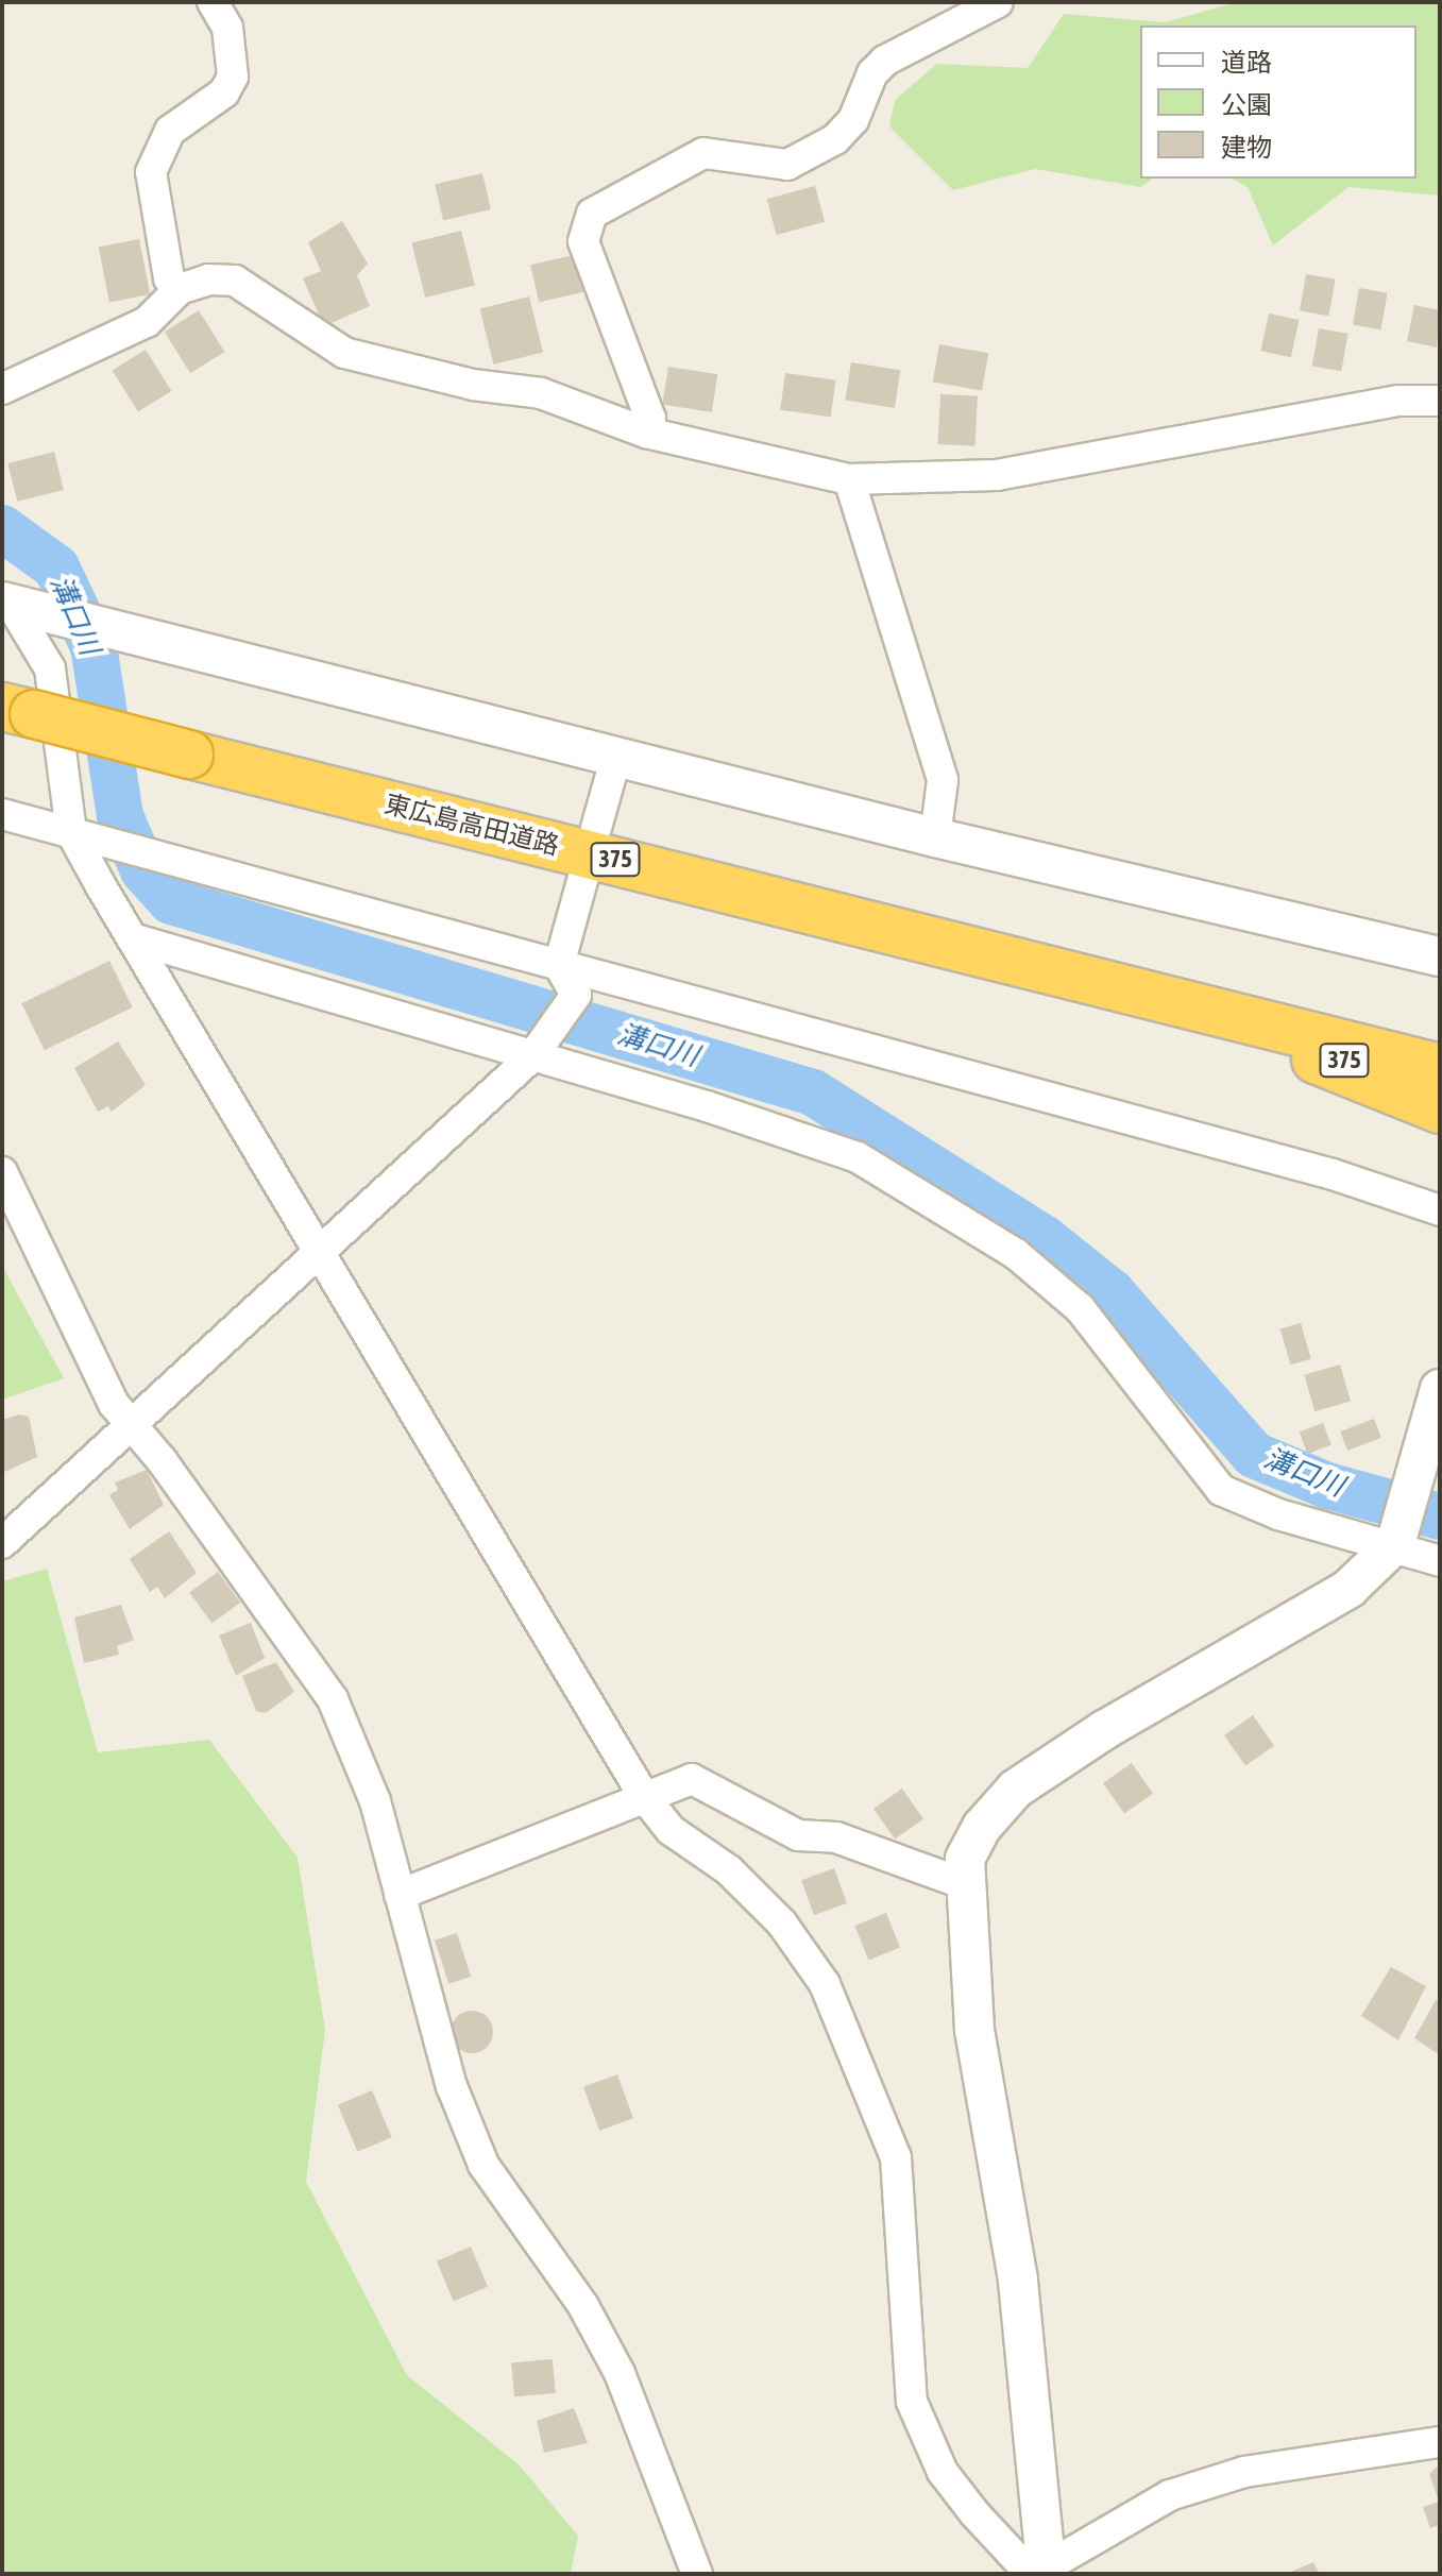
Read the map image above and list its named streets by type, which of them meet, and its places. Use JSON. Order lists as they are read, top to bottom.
{
  "streets": {
    "highway": ["東広島高田道路", "375"]
  },
  "crossings": [
    ["東広島高田道路", "375"]
  ],
  "water": ["溝口川"],
  "legend": ["道路", "公園", "建物"]
}
